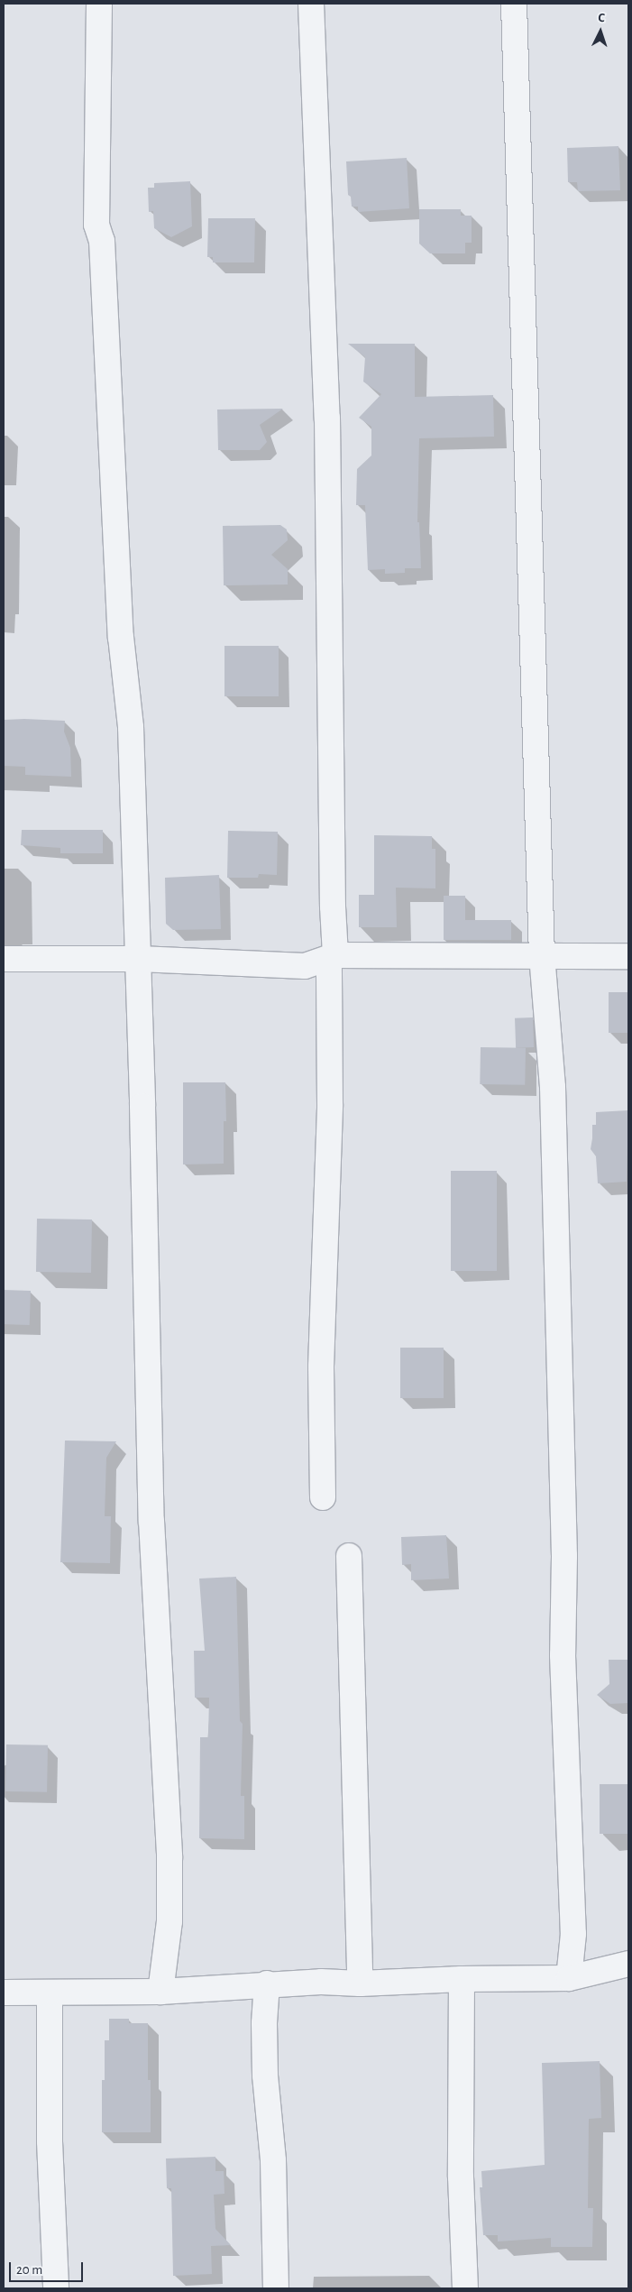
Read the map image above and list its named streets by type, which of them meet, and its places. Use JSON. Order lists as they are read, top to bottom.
{
  "scale_bar": "20 m",
  "north": "top"
}
